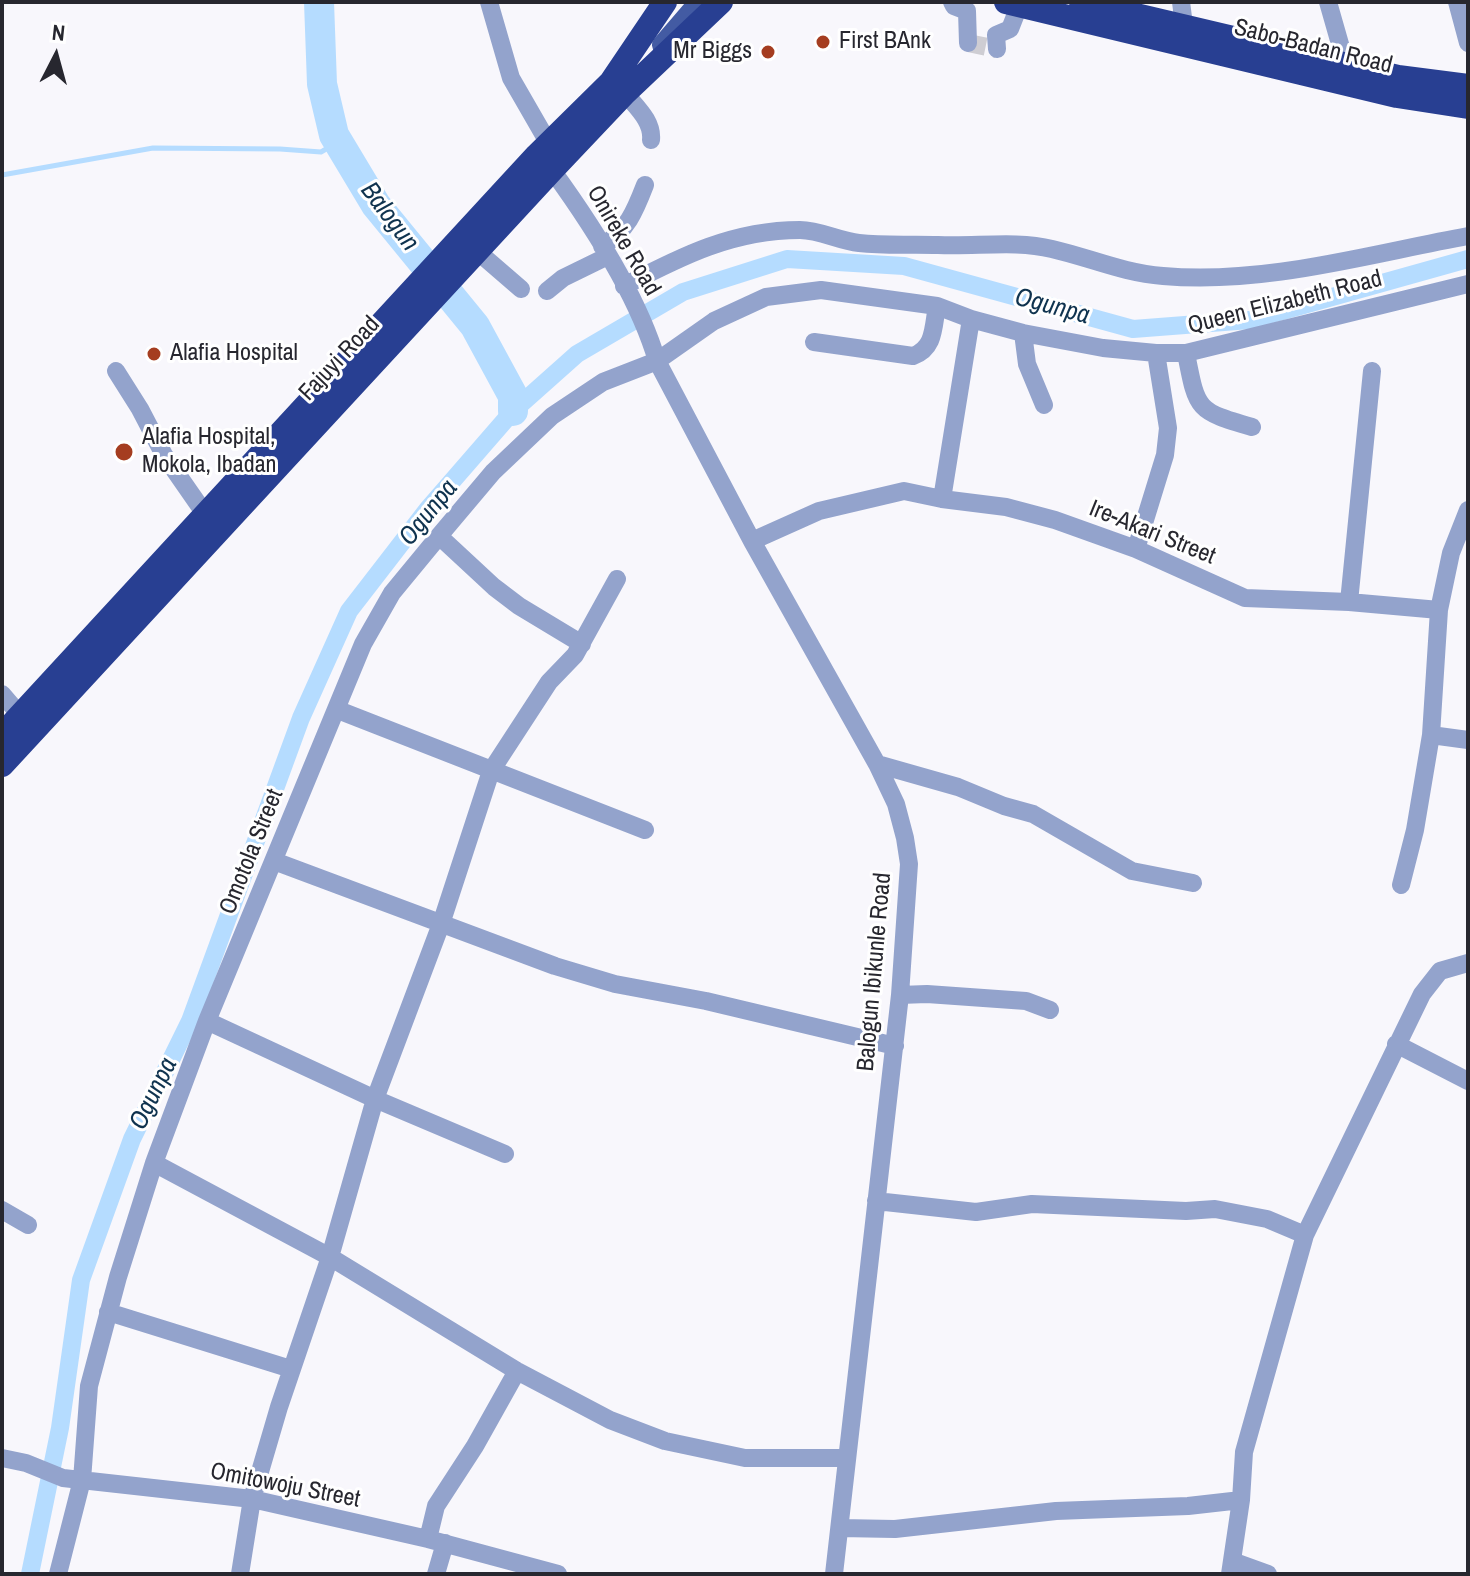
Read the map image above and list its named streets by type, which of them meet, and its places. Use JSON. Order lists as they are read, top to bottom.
{
  "streets": {
    "highway": ["Sabo-Badan Road", "Fajuyi Road"],
    "street": [
      "Onireke Road",
      "Queen Elizabeth Road",
      "Ire-Akari Street",
      "Omotola Street",
      "Balogun Ibikunle Road",
      "Omitowoju Street"
    ]
  },
  "crossings": [
    ["Onireke Road", "Fajuyi Road"],
    ["Onireke Road", "Balogun Ibikunle Road"],
    ["Queen Elizabeth Road", "Omotola Street"],
    ["Queen Elizabeth Road", "Balogun Ibikunle Road"],
    ["Ire-Akari Street", "Balogun Ibikunle Road"],
    ["Omotola Street", "Balogun Ibikunle Road"],
    ["Omotola Street", "Omitowoju Street"]
  ],
  "water": ["Balogun", "Ogunpa"],
  "places": [
    "First BAnk",
    "Mr Biggs",
    "Alafia Hospital",
    "Alafia Hospital, Mokola, Ibadan"
  ],
  "north": "top"
}
